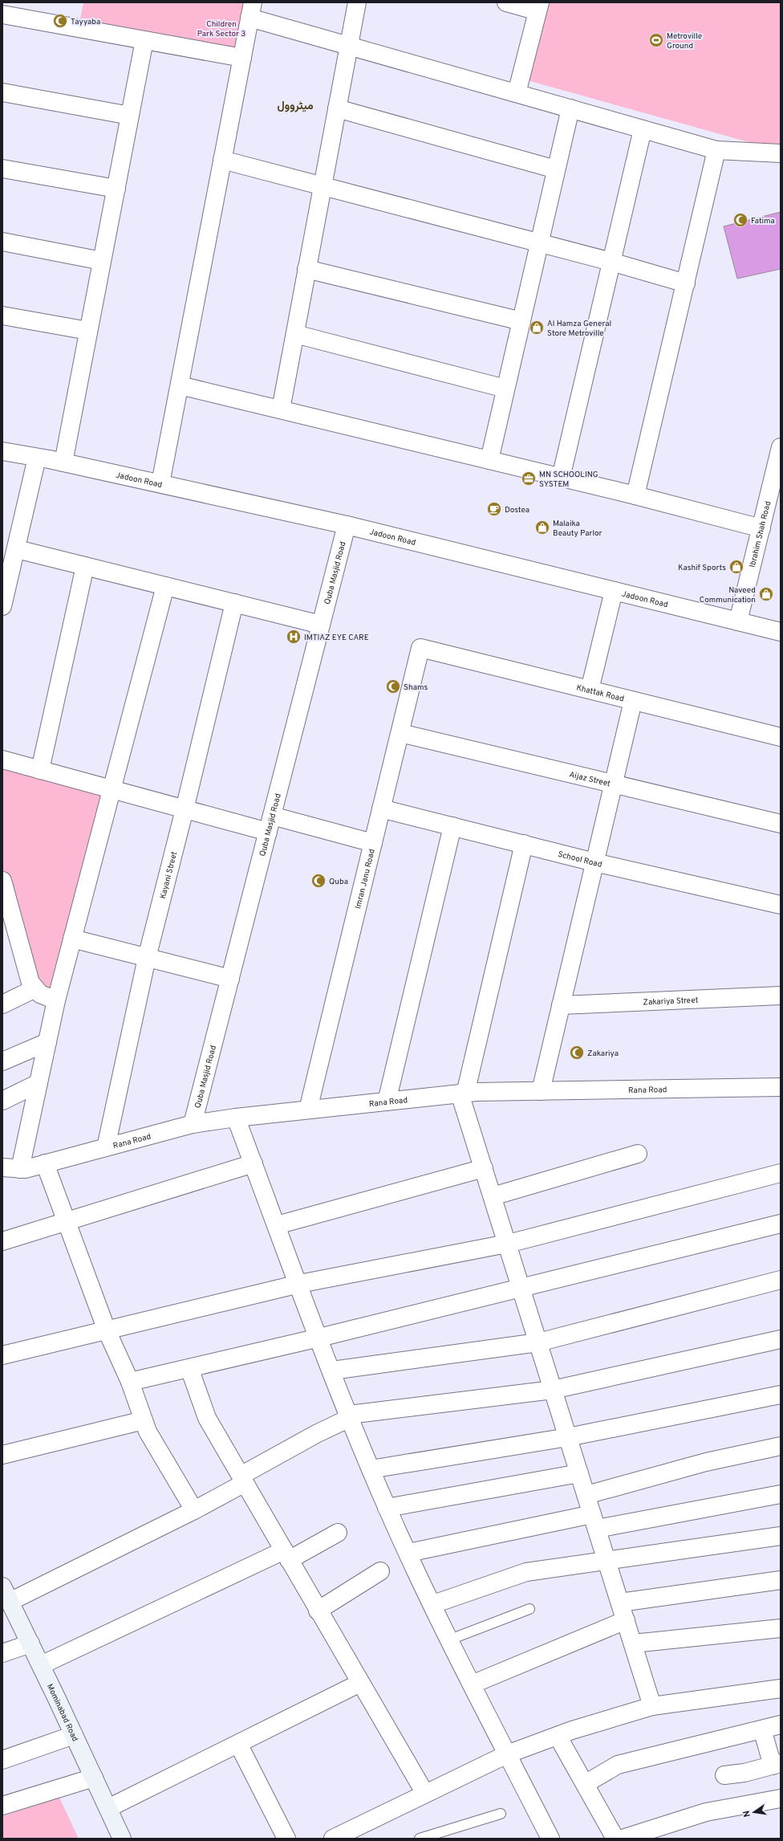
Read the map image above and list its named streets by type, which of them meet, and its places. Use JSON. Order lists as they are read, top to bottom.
{
  "streets": {
    "main road": ["Mominabad Road"],
    "street": [
      "Jadoon Road",
      "Ibrahim Shah Road",
      "Quba Masjid Road",
      "Khattak Road",
      "Aijaz Street",
      "School Road",
      "Kayani Street",
      "Imran Janu Road",
      "Zakariya Street",
      "Rana Road"
    ]
  },
  "crossings": [
    ["Jadoon Road", "Ibrahim Shah Road"],
    ["Jadoon Road", "Quba Masjid Road"],
    ["Quba Masjid Road", "Rana Road"],
    ["Khattak Road", "Imran Janu Road"],
    ["Aijaz Street", "Imran Janu Road"],
    ["School Road", "Imran Janu Road"],
    ["Kayani Street", "Rana Road"],
    ["Imran Janu Road", "Rana Road"]
  ],
  "districts": ["میٹروول"],
  "parks": ["Children Park Sector 3"],
  "places": {
    "mosque": [
      "Tayyaba",
      "Fatima",
      "Shams",
      "Quba",
      "Zakariya"
    ],
    "sports": ["Metroville Ground"],
    "shop": [
      "Al Hamza General Store Metroville",
      "Malaika Beauty Parlor",
      "Kashif Sports",
      "Naveed Communication"
    ],
    "office": ["MN SCHOOLING SYSTEM"],
    "cafe": ["Dostea"],
    "hospital": ["IMTIAZ EYE CARE"]
  },
  "north": "left"
}
